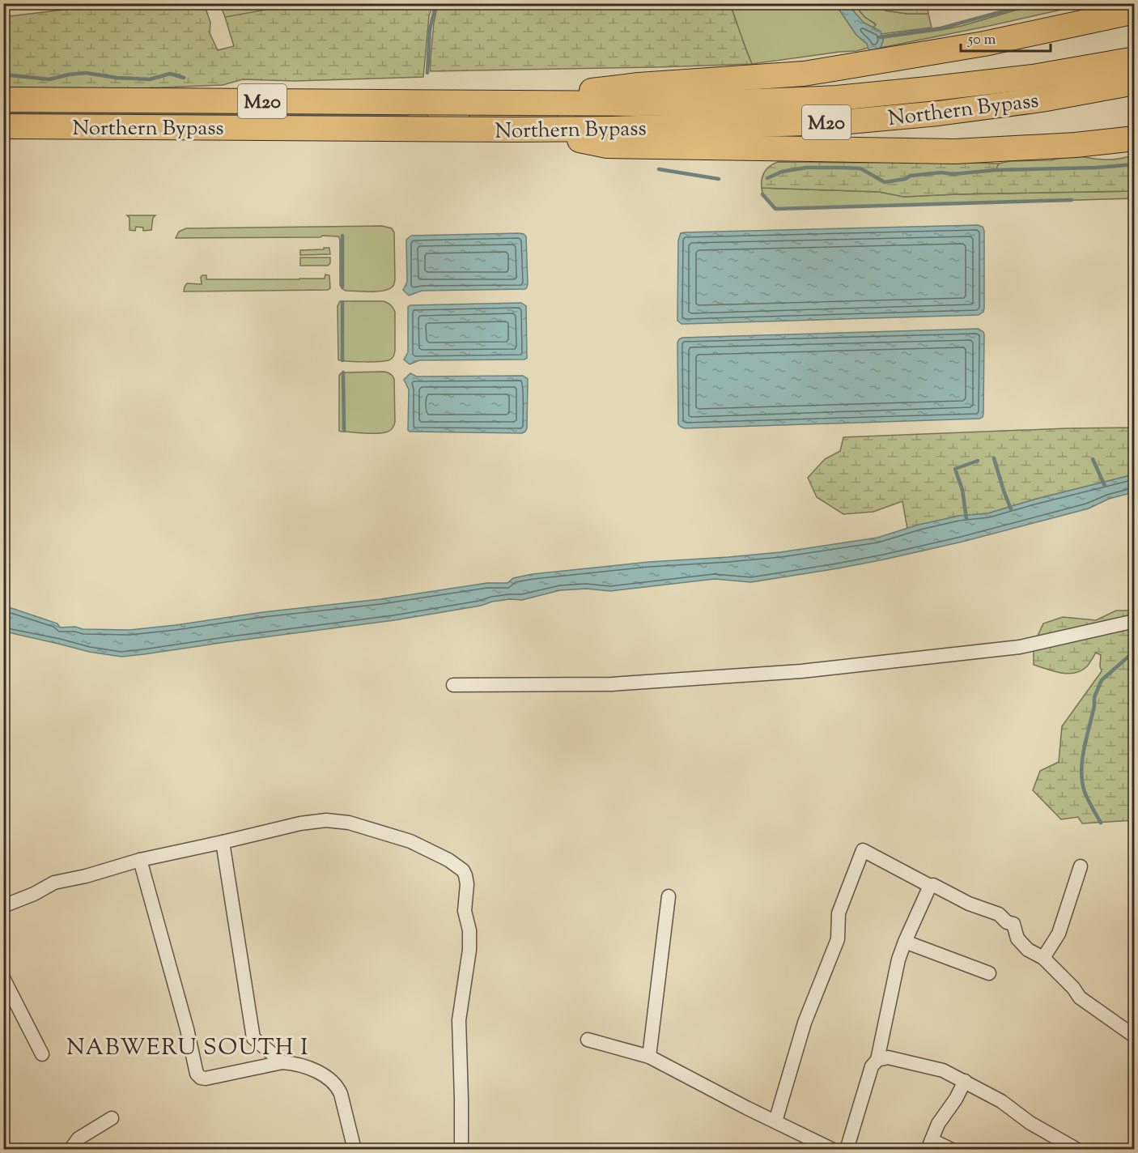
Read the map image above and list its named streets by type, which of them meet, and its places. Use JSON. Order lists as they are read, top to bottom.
{
  "streets": {
    "highway": ["M20", "Northern Bypass"]
  },
  "districts": ["NABWERU SOUTH I"],
  "scale_bar": "50 m"
}
